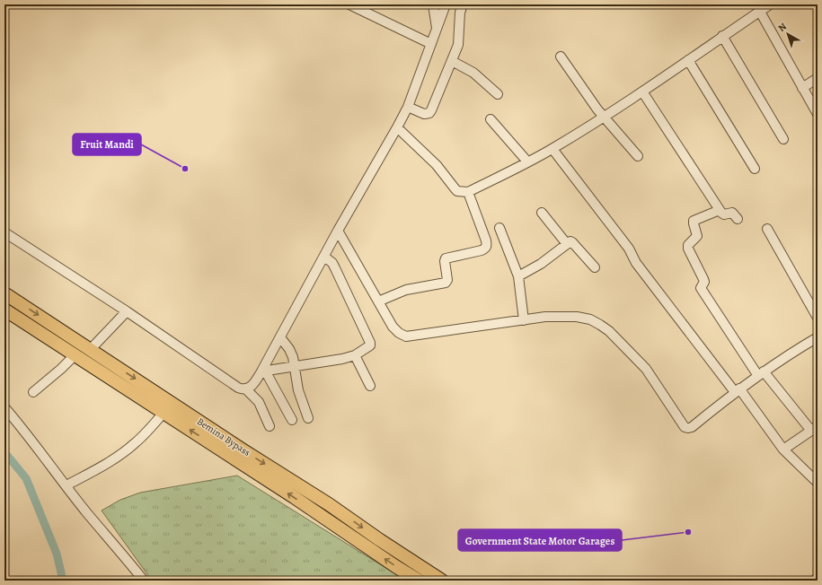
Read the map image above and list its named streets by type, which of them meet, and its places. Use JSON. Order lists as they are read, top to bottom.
{
  "streets": {
    "highway": ["Bemina Bypass"]
  },
  "places": ["Fruit Mandi", "Government State Motor Garages"],
  "north": "top left"
}
